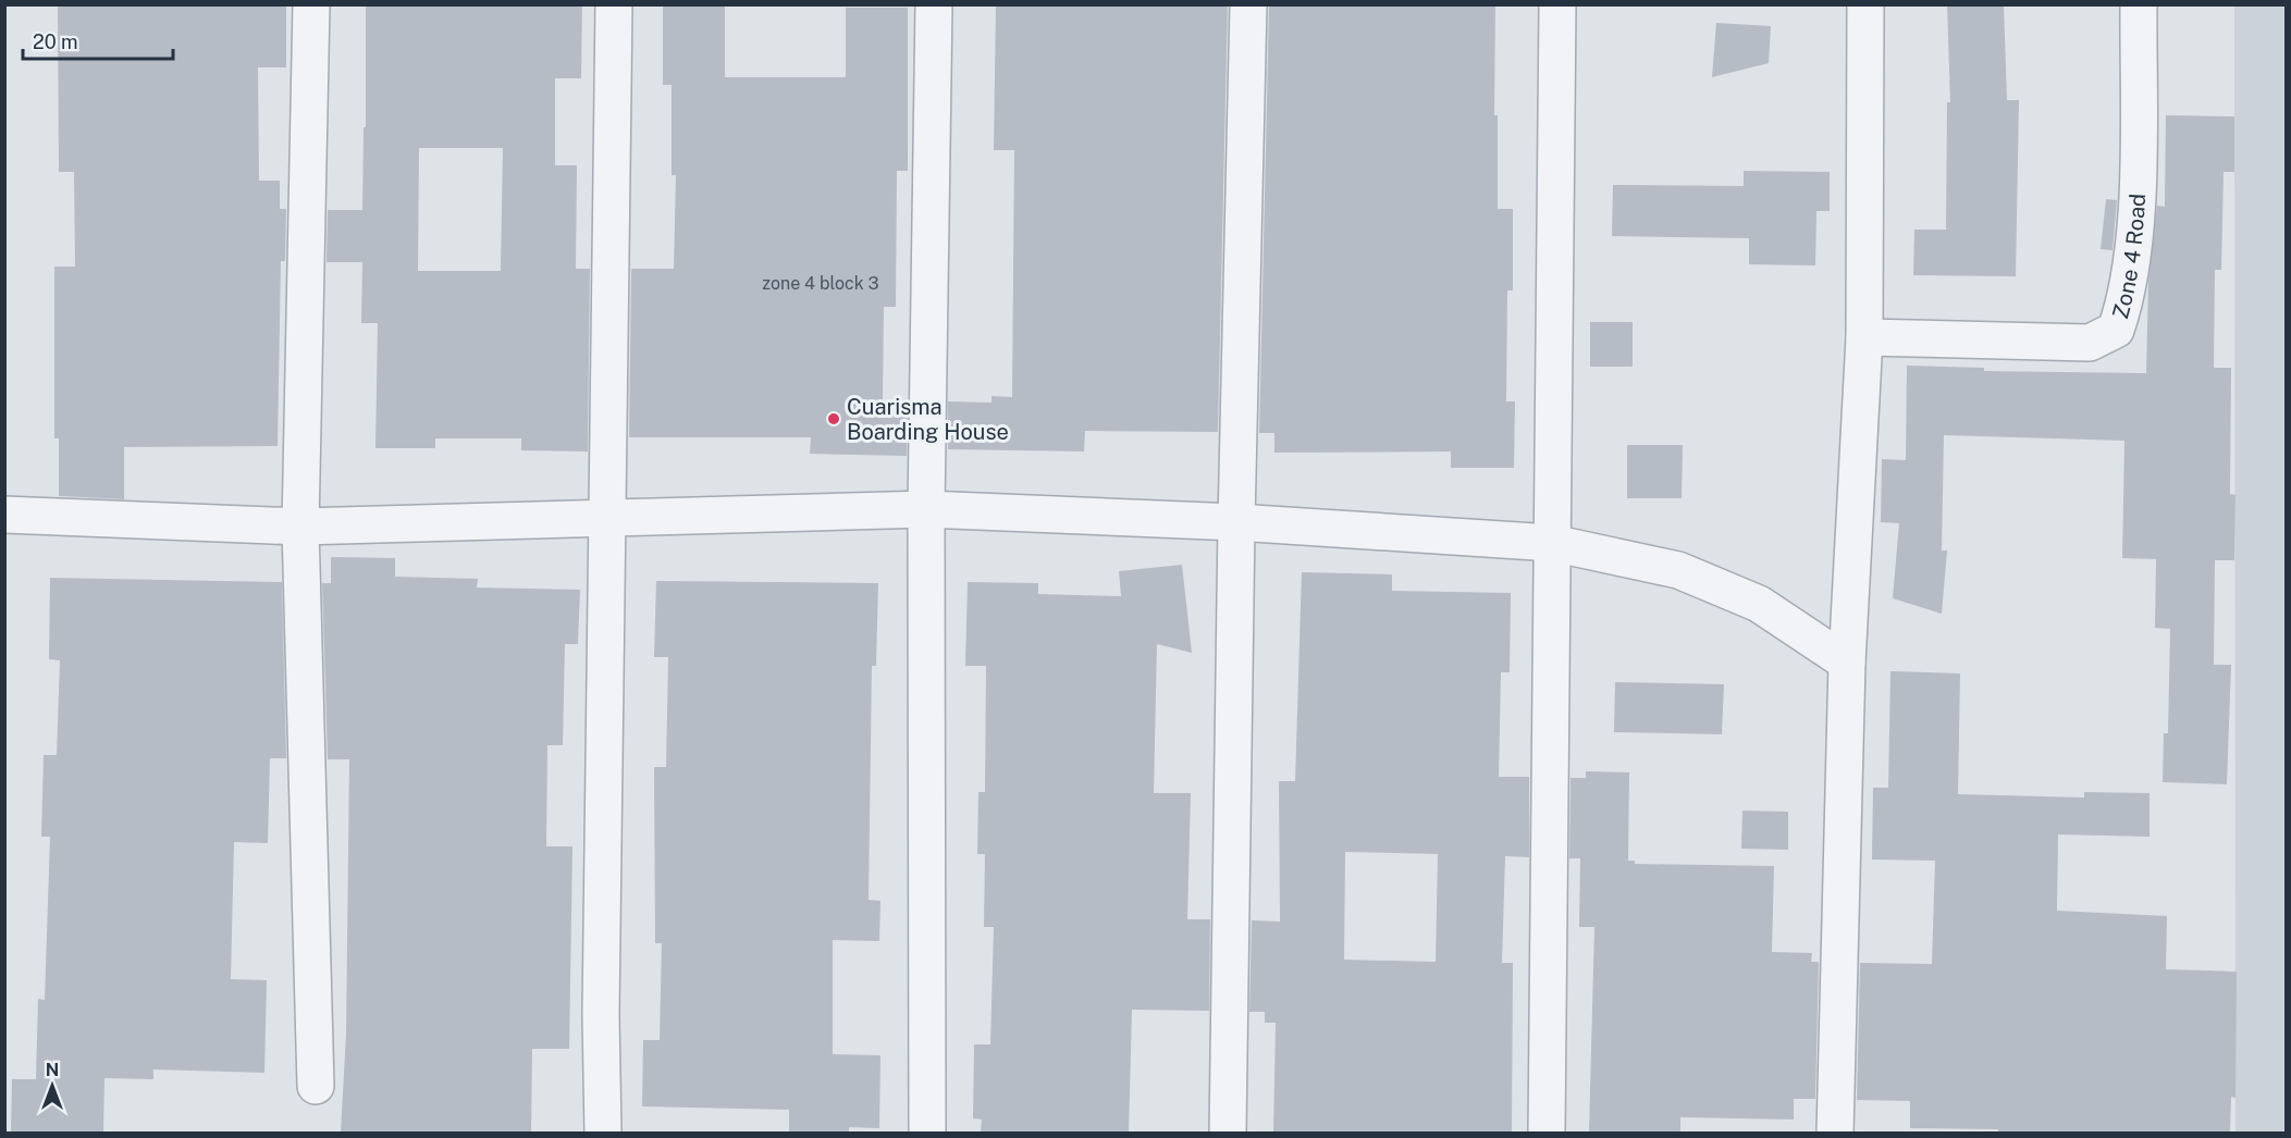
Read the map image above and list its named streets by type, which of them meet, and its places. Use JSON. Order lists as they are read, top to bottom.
{
  "streets": {
    "street": ["Zone 4 Road"]
  },
  "places": ["Cuarisma Boarding House"],
  "house_numbers": ["zone 4 block 3"],
  "scale_bar": "20 m",
  "north": "top"
}
